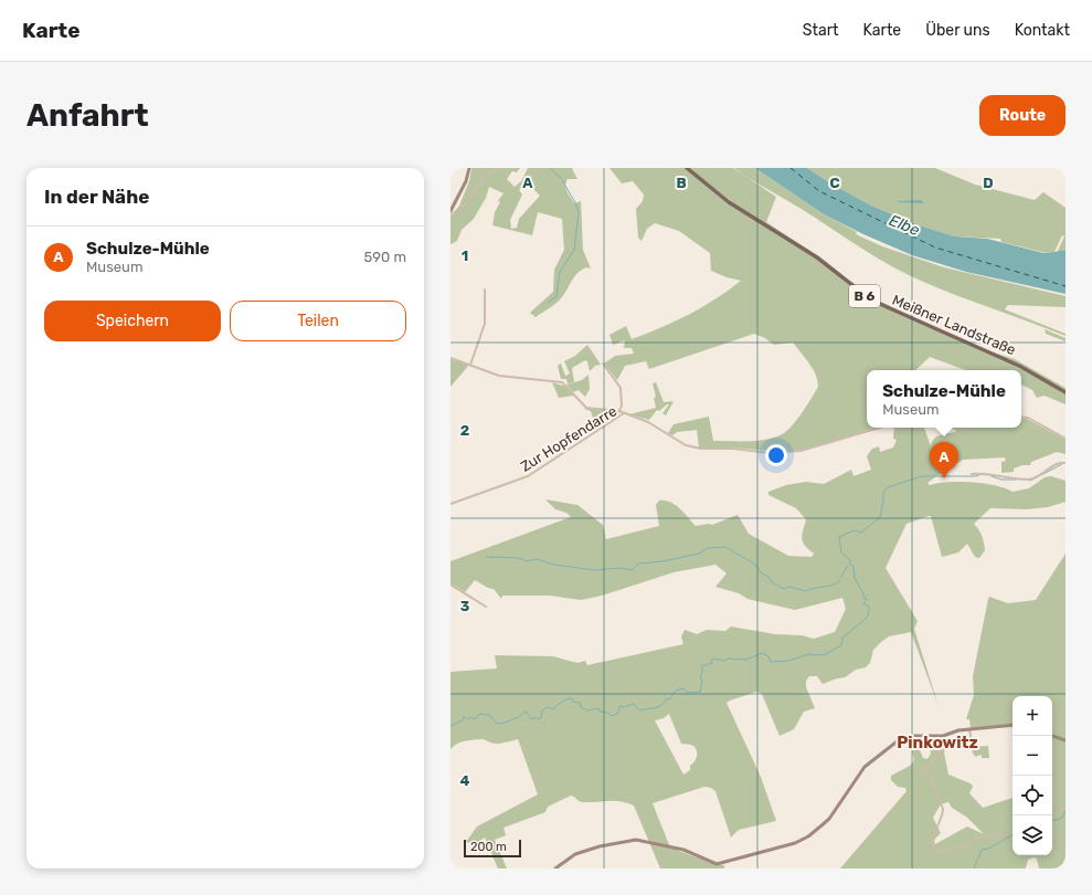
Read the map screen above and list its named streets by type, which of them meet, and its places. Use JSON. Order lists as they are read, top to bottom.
{
  "streets": {
    "main road": ["B 6", "Meißner Landstraße"],
    "street": ["Zur Hopfendarre"]
  },
  "districts": ["Pinkowitz"],
  "water": ["Elbe"],
  "scale_bar": "200 m",
  "page": {
    "header": "Karte",
    "nav": [
      "Start",
      "Karte",
      "Über uns",
      "Kontakt"
    ],
    "buttons": [
      "Route",
      ["Speichern", "Teilen"]
    ],
    "title": "Anfahrt",
    "heading": "In der Nähe",
    "list": [
      {
        "mark": "A",
        "name": "Schulze-Mühle",
        "note": "Museum",
        "value": "590 m"
      }
    ],
    "popup": ["Schulze-Mühle", "Museum"],
    "pins": "A",
    "map_buttons": ["+", "−"],
    "scale": "200 m"
  },
  "grid": {
    "columns": [
      "A",
      "B",
      "C",
      "D"
    ],
    "rows": [
      "1",
      "2",
      "3",
      "4"
    ]
  }
}
